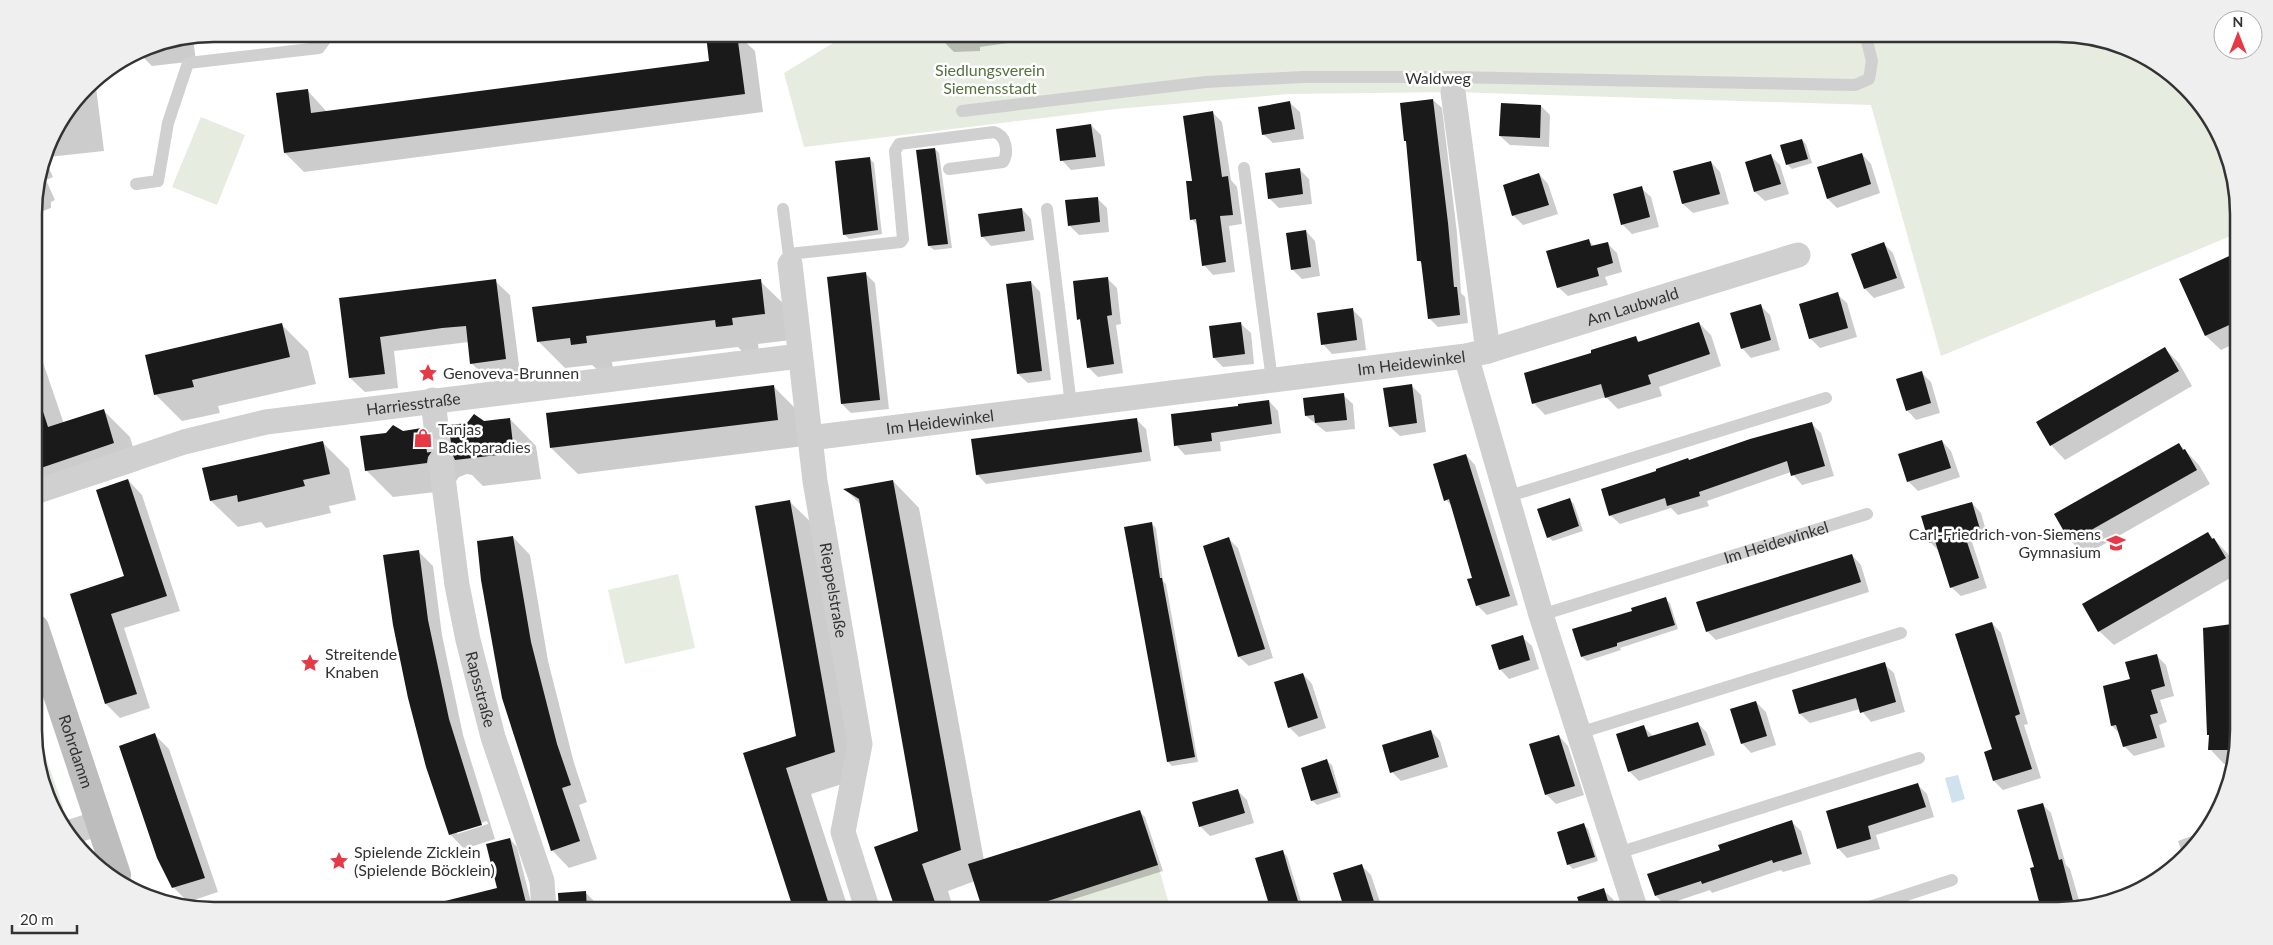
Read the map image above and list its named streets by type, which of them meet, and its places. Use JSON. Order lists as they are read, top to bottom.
{
  "streets": {
    "main road": ["Rohrdamm"],
    "street": [
      "Am Laubwald",
      "Im Heidewinkel",
      "Harriesstraße",
      "Rieppelstraße",
      "Rapsstraße"
    ],
    "lane": ["Waldweg"]
  },
  "crossings": [
    ["Waldweg", "Im Heidewinkel"],
    ["Am Laubwald", "Im Heidewinkel"],
    ["Im Heidewinkel", "Rieppelstraße"],
    ["Harriesstraße", "Rieppelstraße"]
  ],
  "parks": ["Siedlungsverein Siemensstadt"],
  "places": {
    "place": ["Genoveva-Brunnen", "Streitende Knaben", "Spielende Zicklein (Spielende Böcklein)"],
    "shop": ["Tanjas Backparadies"],
    "school or university": ["Carl-Friedrich-von-Siemens Gymnasium"]
  },
  "scale_bar": "20 m",
  "north": "top"
}
